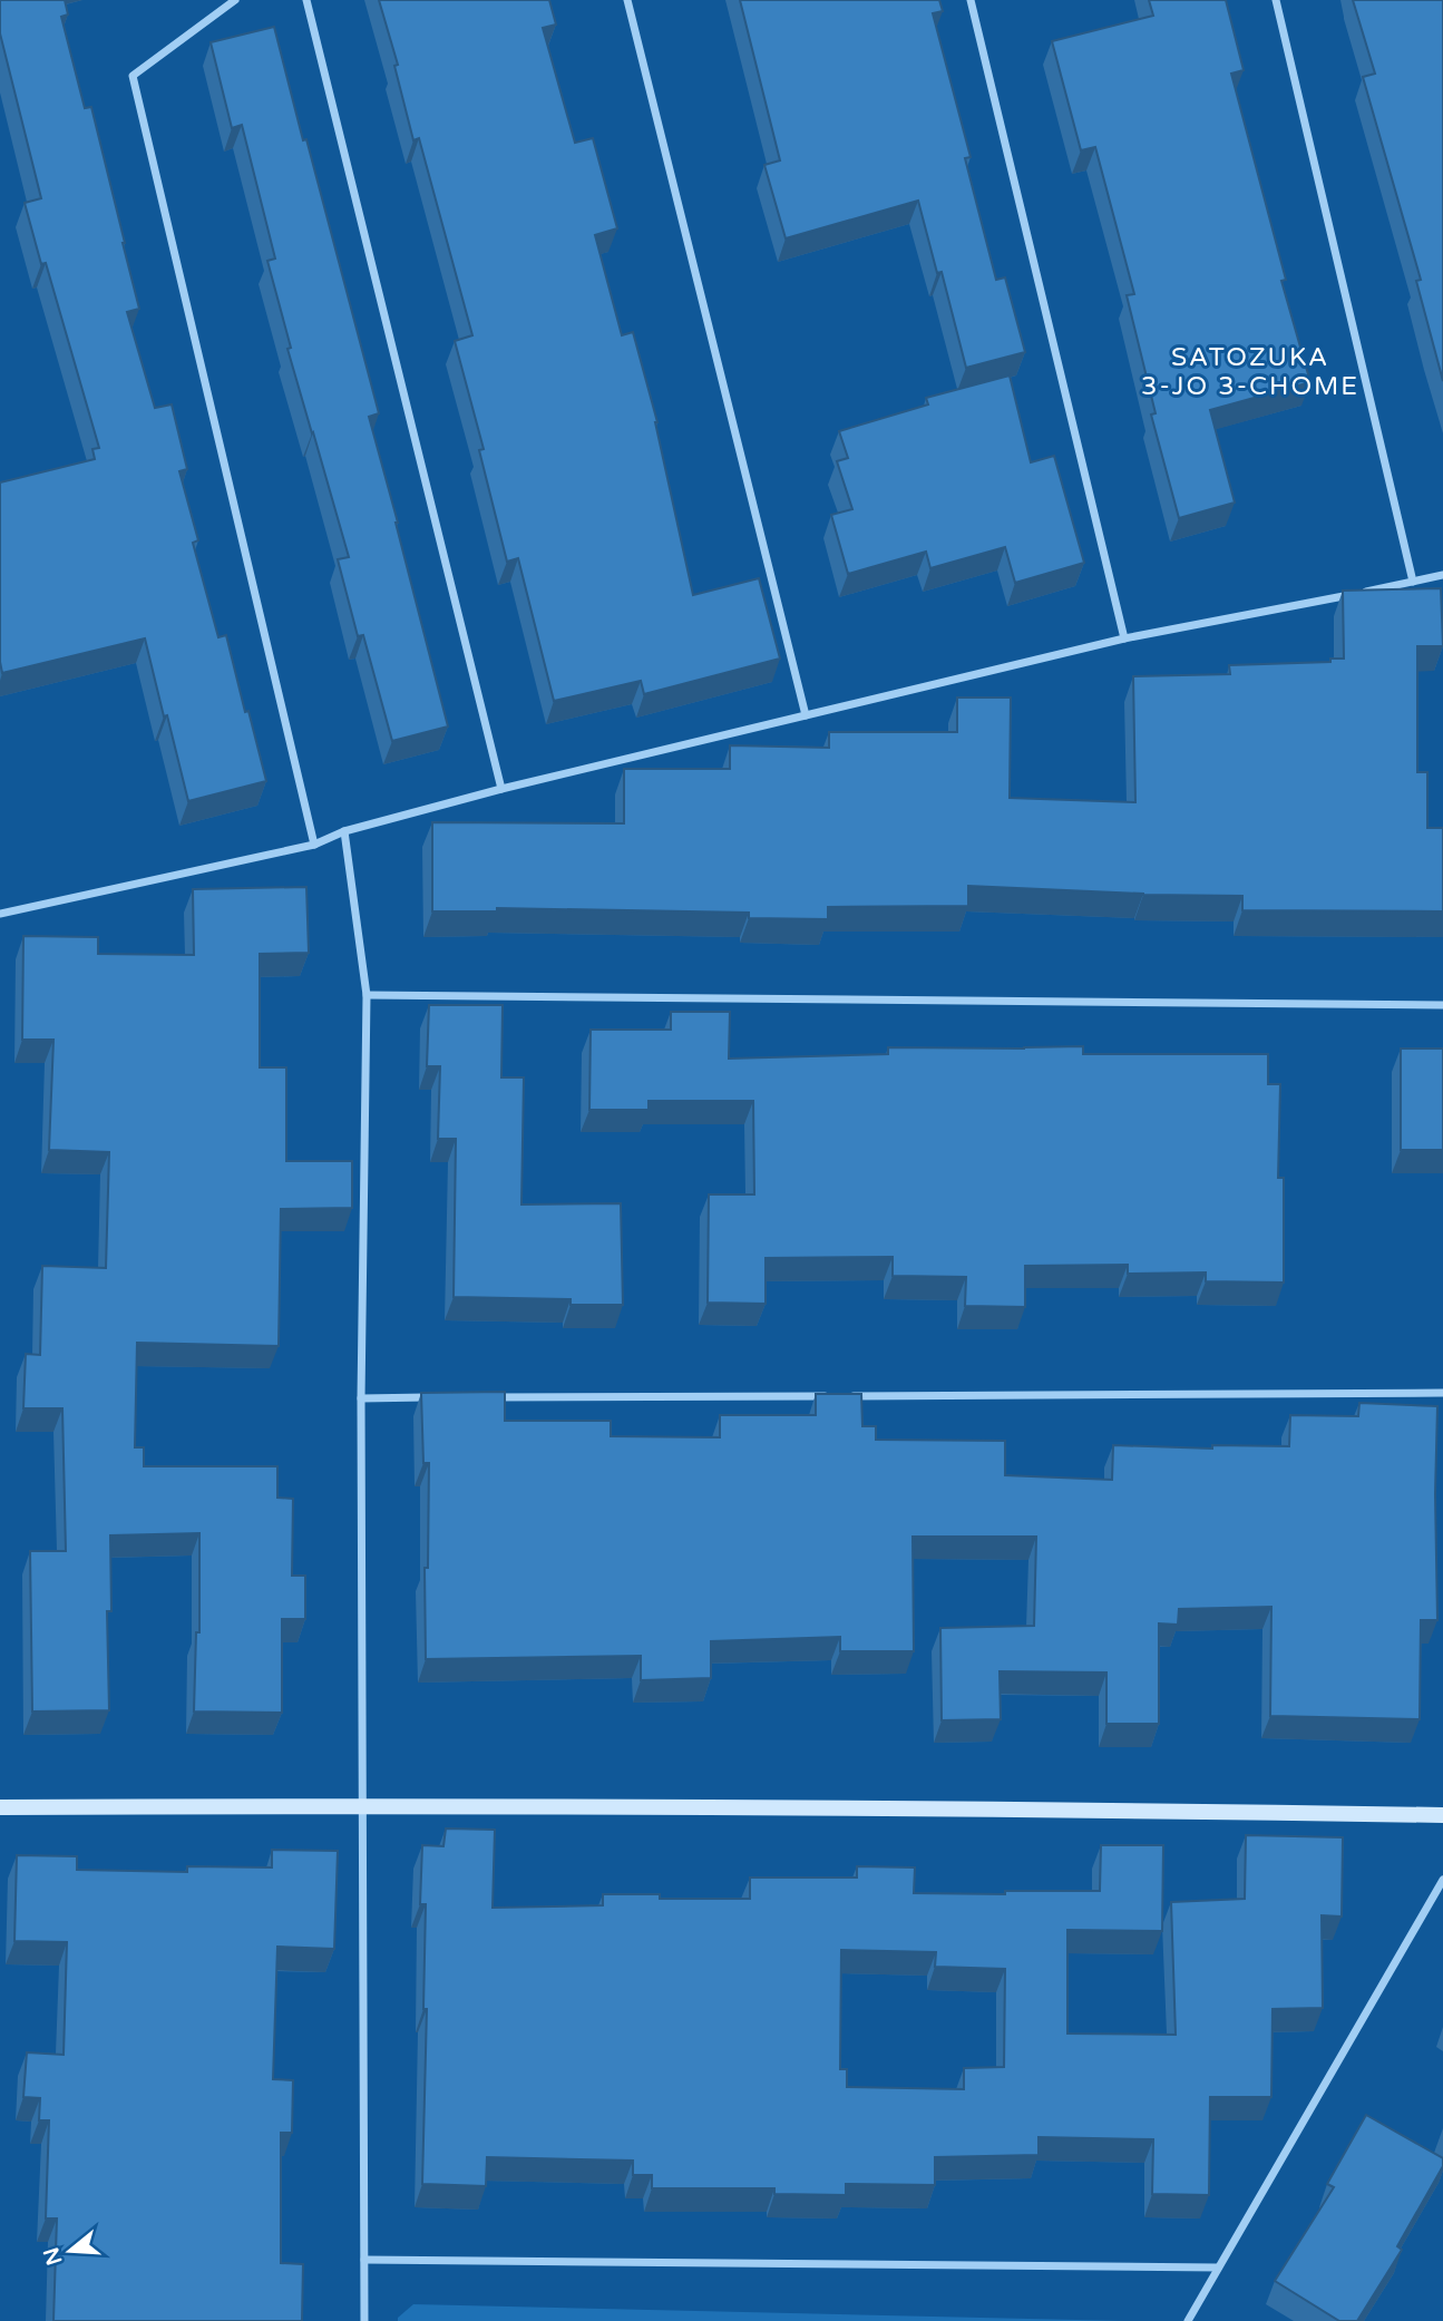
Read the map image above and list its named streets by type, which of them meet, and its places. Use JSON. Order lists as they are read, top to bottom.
{
  "districts": ["SATOZUKA 3-JO 3-CHOME"],
  "north": "left"
}
